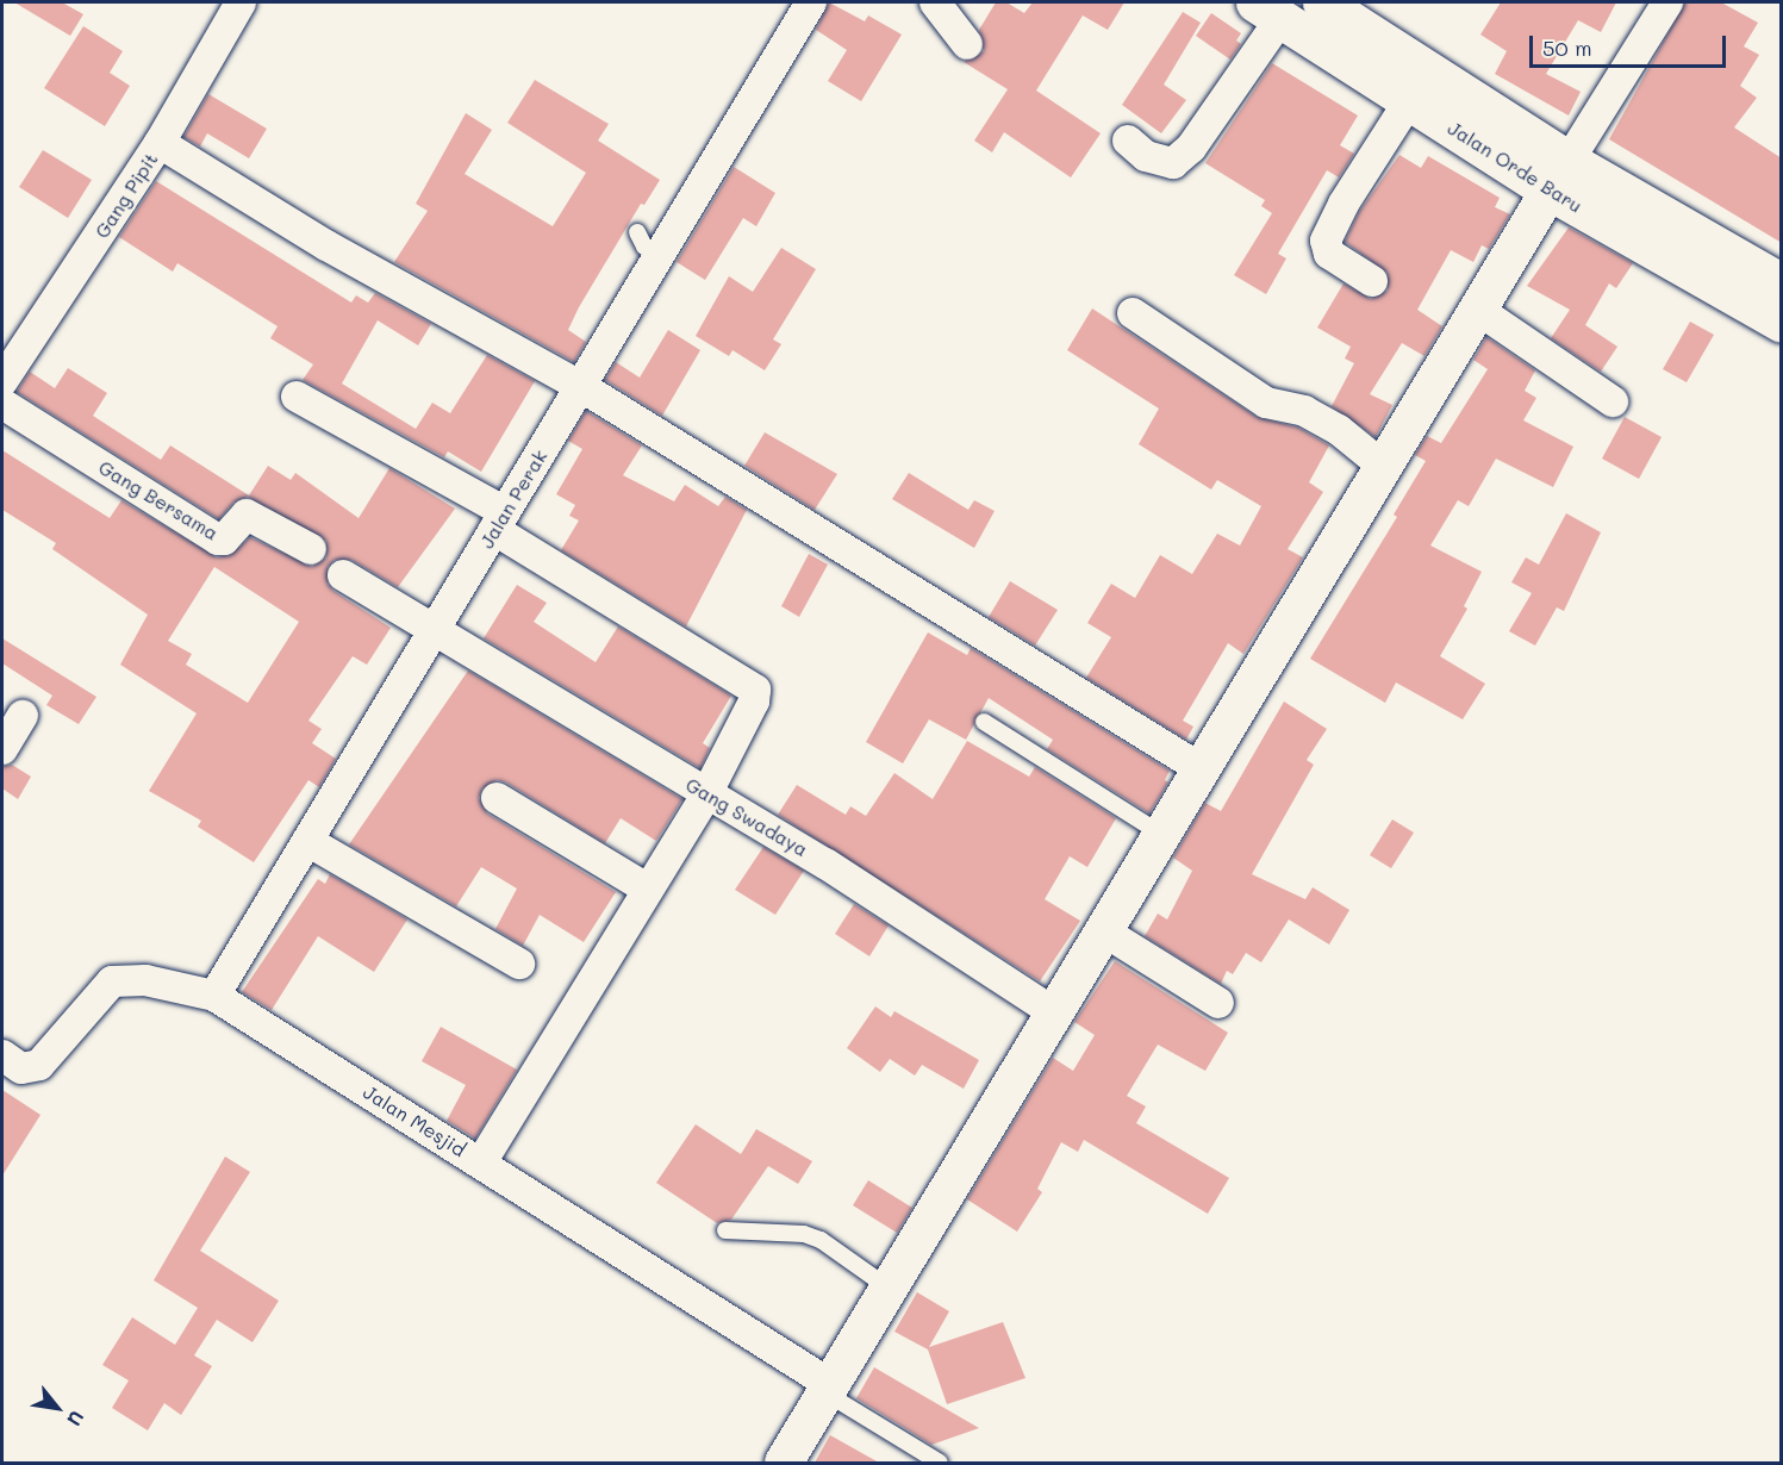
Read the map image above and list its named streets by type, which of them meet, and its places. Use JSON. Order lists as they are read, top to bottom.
{
  "streets": {
    "main road": ["Jalan Orde Baru"],
    "street": [
      "Gang Pipit",
      "Jalan Perak",
      "Gang Bersama",
      "Gang Swadaya",
      "Jalan Mesjid"
    ]
  },
  "crossings": [
    ["Jalan Perak", "Gang Swadaya"],
    ["Jalan Perak", "Jalan Mesjid"]
  ],
  "scale_bar": "50 m",
  "north": "bottom right"
}
